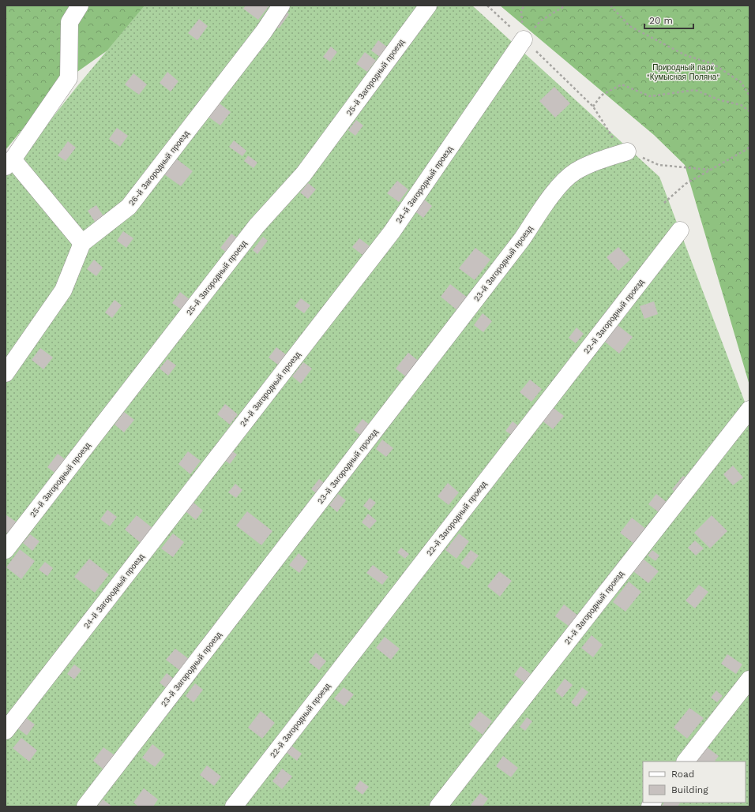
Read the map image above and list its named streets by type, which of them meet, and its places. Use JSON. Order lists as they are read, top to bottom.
{
  "streets": {
    "lane": [
      "25-й Загородный проезд",
      "26-й Загородный проезд",
      "24-й Загородный проезд",
      "23-й Загородный проезд",
      "22-й Загородный проезд",
      "21-й Загородный проезд"
    ]
  },
  "parks": ["Природный парк \"Кумысная Поляна\""],
  "legend": ["Road", "Building"],
  "scale_bar": "20 m"
}
